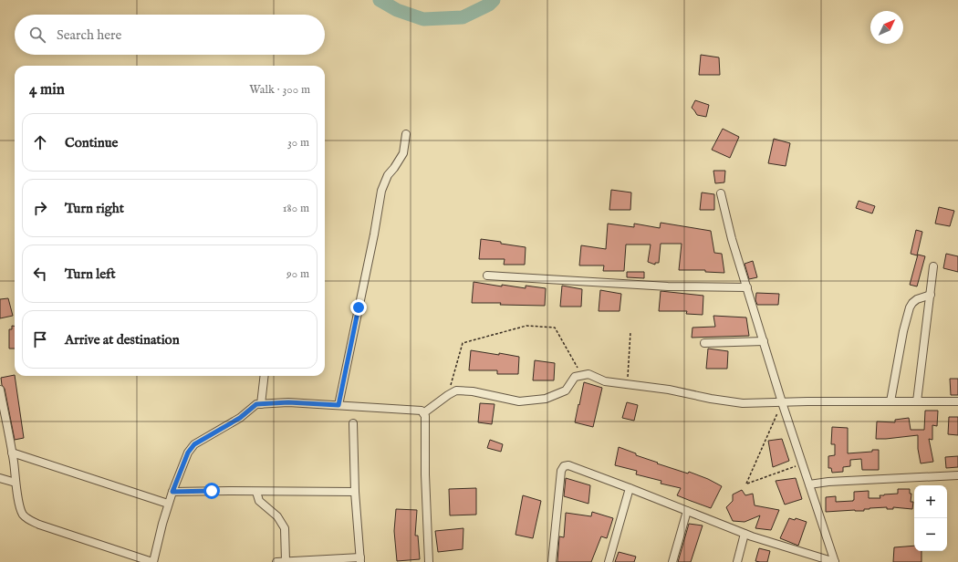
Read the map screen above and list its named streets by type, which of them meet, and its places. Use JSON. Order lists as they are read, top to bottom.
{
  "north": "top right",
  "page": {
    "search": "Search here",
    "heading": ["4 min", "Walk · 300 m"],
    "list": [
      ["Continue", "30 m"],
      ["Turn right", "180 m"],
      ["Turn left", "90 m"],
      "Arrive at destination"
    ],
    "map_buttons": ["+", "−"]
  }
}
